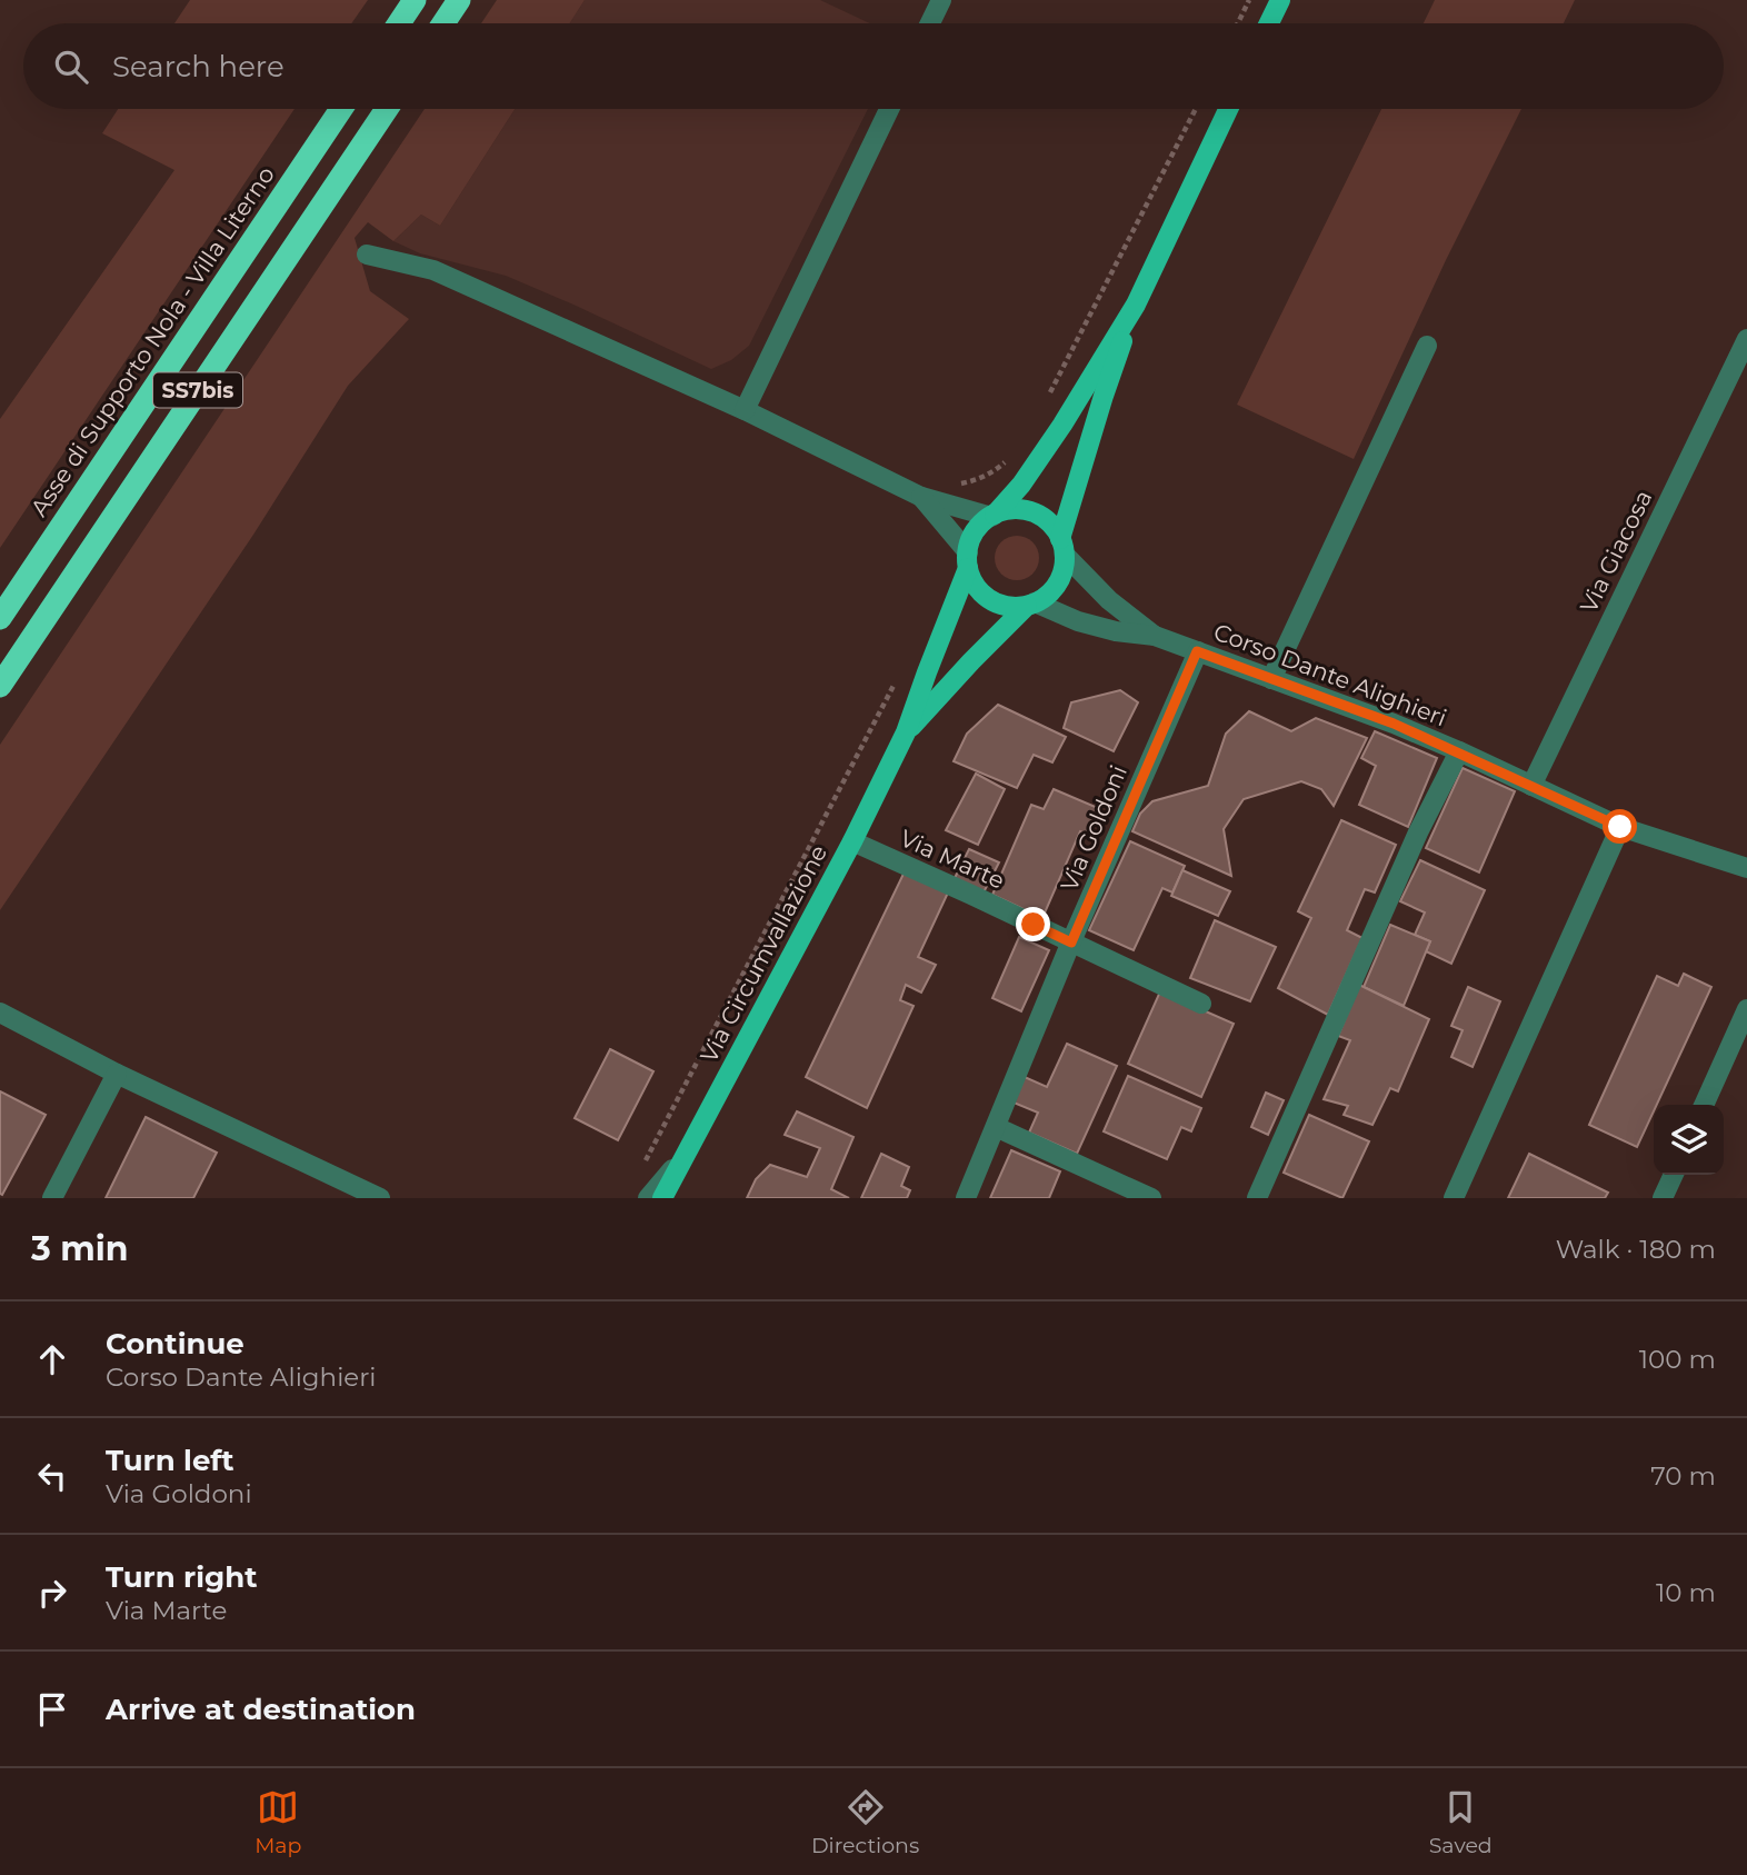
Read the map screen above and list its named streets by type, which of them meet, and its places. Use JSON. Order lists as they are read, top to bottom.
{
  "streets": {
    "highway": ["Asse di Supporto Nola - Villa Literno", "SS7bis"],
    "main road": ["Via Circumvallazione"],
    "street": [
      "Via Giacosa",
      "Corso Dante Alighieri",
      "Via Goldoni",
      "Via Marte"
    ]
  },
  "crossings": [
    ["Via Giacosa", "Corso Dante Alighieri"],
    ["Corso Dante Alighieri", "Via Goldoni"],
    ["Via Goldoni", "Via Marte"],
    ["Via Marte", "Via Circumvallazione"]
  ],
  "page": {
    "search": "Search here",
    "heading": ["3 min", "Walk · 180 m"],
    "list": [
      ["Continue", "Corso Dante Alighieri", "100 m"],
      ["Turn left", "Via Goldoni", "70 m"],
      ["Turn right", "Via Marte", "10 m"],
      "Arrive at destination"
    ],
    "nav": ["Map", "Directions", "Saved"]
  }
}
